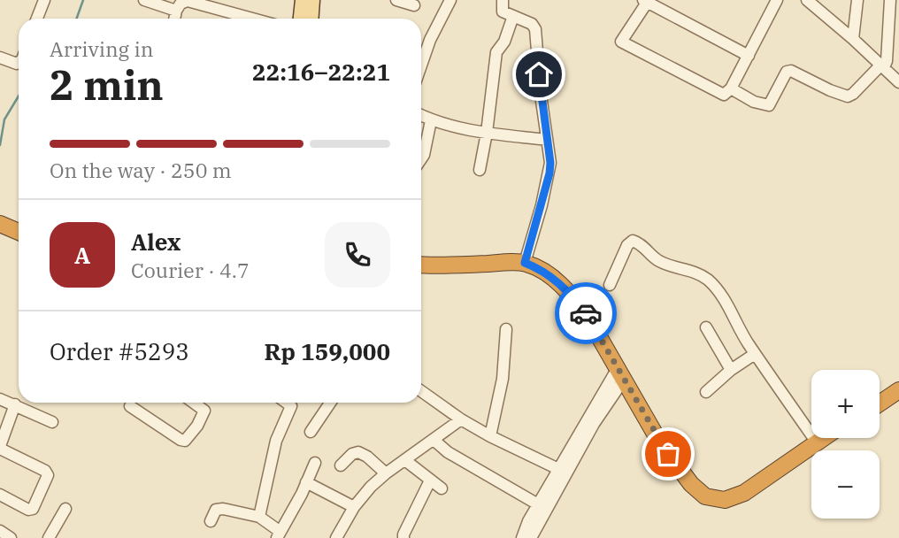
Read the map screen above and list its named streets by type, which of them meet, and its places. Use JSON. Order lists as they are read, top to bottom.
{
  "page": {
    "heading": ["2 min", "Arriving in", "22:16–22:21"],
    "panel": [
      "Alex",
      "Courier · 4.7",
      "Order #5293",
      "Rp 159,000"
    ],
    "bar": "On the way · 250 m",
    "round": "A",
    "map_buttons": ["+", "−"]
  }
}
